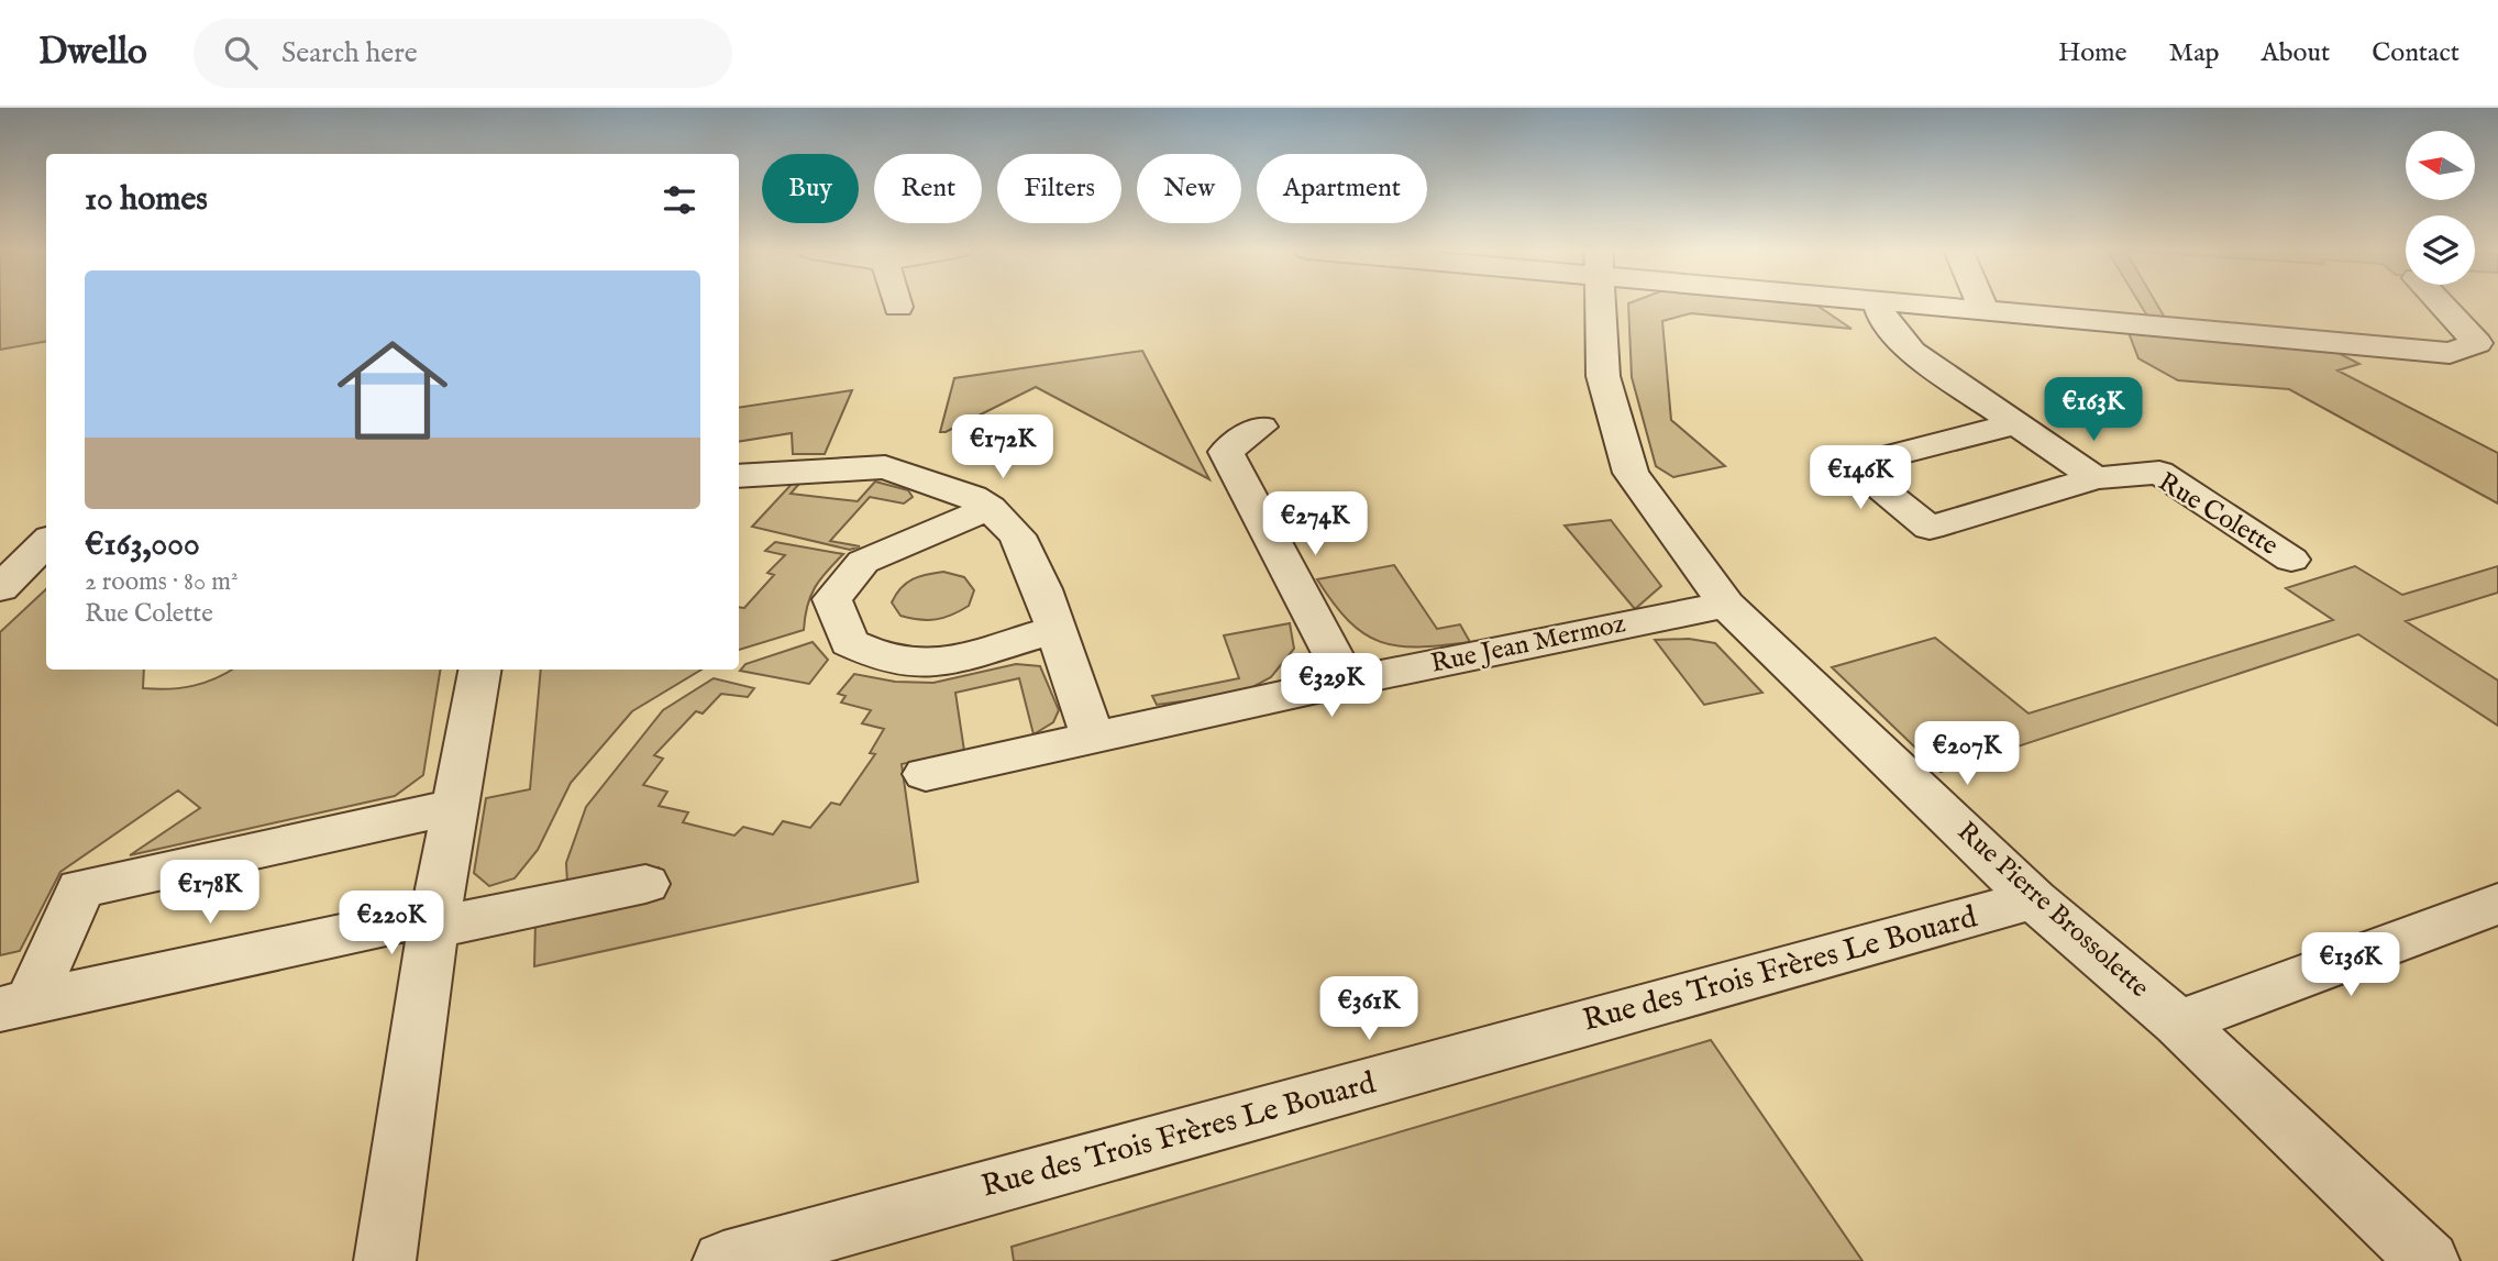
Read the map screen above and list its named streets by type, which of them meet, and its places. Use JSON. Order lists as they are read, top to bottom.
{
  "streets": {
    "street": [
      "Rue Colette",
      "Rue Jean Mermoz",
      "Rue Pierre Brossolette",
      "Rue des Trois Frères Le Bouard"
    ]
  },
  "crossings": [
    ["Rue Jean Mermoz", "Rue Pierre Brossolette"],
    ["Rue Pierre Brossolette", "Rue des Trois Frères Le Bouard"]
  ],
  "north": "left",
  "page": {
    "header": "Dwello",
    "search": "Search here",
    "nav": [
      "Home",
      "Map",
      "About",
      "Contact"
    ],
    "chip": [
      "Buy",
      "Rent",
      "Filters",
      "New",
      "Apartment"
    ],
    "heading": "10 homes",
    "list": [
      {
        "name": "€163,000",
        "note": "2 rooms · 80 m² · Rue Colette"
      }
    ],
    "price": [
      "€163K",
      "€172K",
      "€146K",
      "€274K",
      "€329K",
      "€207K",
      "€178K",
      "€220K",
      "€136K",
      "€361K"
    ]
  }
}
